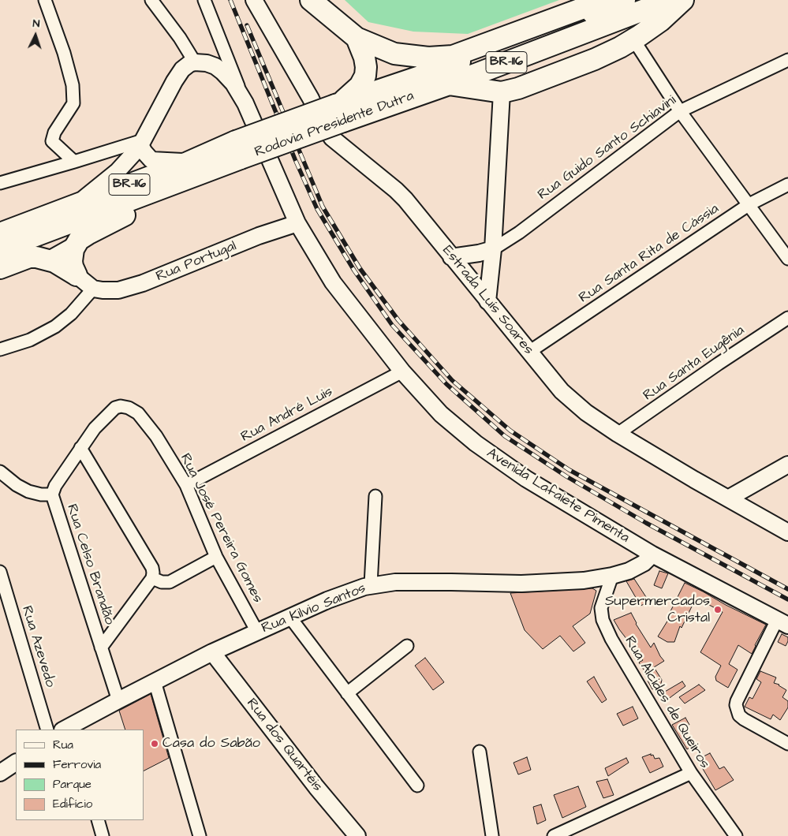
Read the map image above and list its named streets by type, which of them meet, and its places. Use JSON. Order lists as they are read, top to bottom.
{
  "streets": {
    "highway": ["BR-116", "Rodovia Presidente Dutra"],
    "main road": [
      "Rua Portugal",
      "Estrada Luís Soares",
      "Avenida Lafaiete Pimenta",
      "Rua Kilvio Santos",
      "Rua dos Quartéis"
    ],
    "street": [
      "Rua Guido Santo Schiavini",
      "Rua Santa Rita de Cássia",
      "Rua Santa Eugênia",
      "Rua André Luis",
      "Rua José Pereira Gomes",
      "Rua Celso Brandão",
      "Rua Azevedo",
      "Rua Alcides de Queiros"
    ]
  },
  "crossings": [
    ["Rua Santa Rita de Cássia", "Estrada Luís Soares"],
    ["Rua Portugal", "Avenida Lafaiete Pimenta"],
    ["Estrada Luís Soares", "Rua Santa Eugênia"],
    ["Rua André Luis", "Avenida Lafaiete Pimenta"],
    ["Rua André Luis", "Rua José Pereira Gomes"],
    ["Avenida Lafaiete Pimenta", "Rua Kilvio Santos"],
    ["Rua José Pereira Gomes", "Rua Celso Brandão"],
    ["Rua José Pereira Gomes", "Rua Kilvio Santos"],
    ["Rua Celso Brandão", "Rua Kilvio Santos"],
    ["Rua Kilvio Santos", "Rua Alcides de Queiros"],
    ["Rua Kilvio Santos", "Rua dos Quartéis"]
  ],
  "places": ["Supermercados Cristal", "Casa do Sabão"],
  "legend": [
    "Rua",
    "Ferrovia",
    "Parque",
    "Edifício"
  ],
  "north": "top"
}
